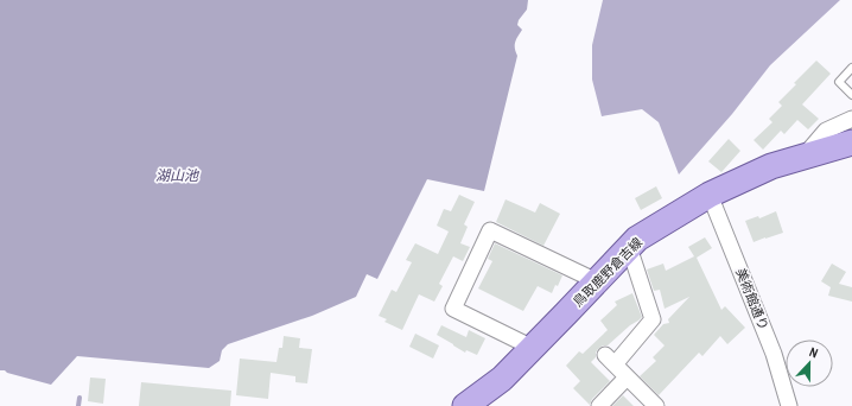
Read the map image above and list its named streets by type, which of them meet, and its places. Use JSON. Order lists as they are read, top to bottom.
{
  "streets": {
    "main road": ["鳥取鹿野倉吉線"],
    "street": ["美術館通り"]
  },
  "crossings": [
    ["鳥取鹿野倉吉線", "美術館通り"]
  ],
  "water": ["湖山池"],
  "north": "top"
}
